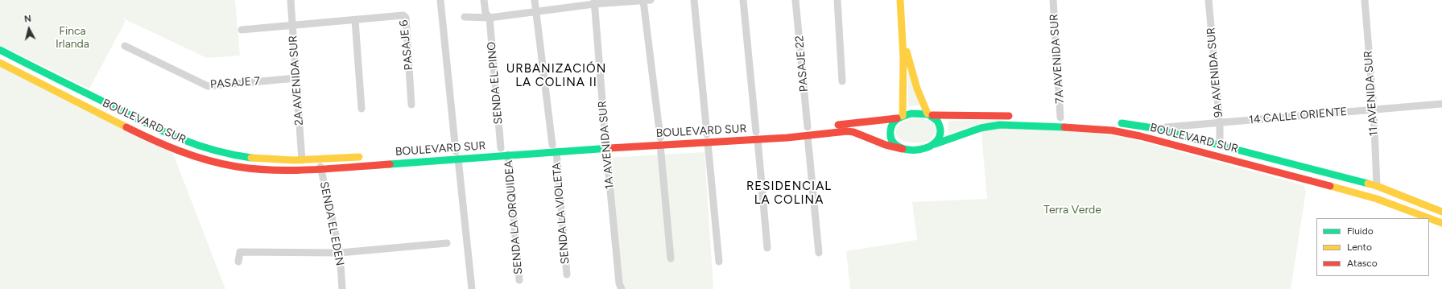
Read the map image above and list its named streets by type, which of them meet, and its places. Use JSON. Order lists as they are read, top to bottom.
{
  "streets": {
    "main road": ["BOULEVARD SUR"],
    "street": [
      "PASAJE 6",
      "7A AVENIDA SUR",
      "PASAJE 22",
      "9A AVENIDA SUR",
      "2A AVENIDA SUR",
      "PASAJE 7",
      "SENDA EL PINO",
      "11 AVENIDA SUR",
      "14 CALLE ORIENTE",
      "1A AVENIDA SUR",
      "SENDA LA VIOLETA",
      "SENDA LA ORQUIDEA",
      "SENDA EL EDEN"
    ]
  },
  "crossings": [
    ["PASAJE 6", "2A AVENIDA SUR"],
    ["9A AVENIDA SUR", "14 CALLE ORIENTE"],
    ["9A AVENIDA SUR", "BOULEVARD SUR"],
    ["2A AVENIDA SUR", "PASAJE 7"],
    ["2A AVENIDA SUR", "BOULEVARD SUR"],
    ["SENDA EL PINO", "BOULEVARD SUR"],
    ["SENDA EL PINO", "SENDA LA ORQUIDEA"],
    ["11 AVENIDA SUR", "14 CALLE ORIENTE"],
    ["11 AVENIDA SUR", "BOULEVARD SUR"],
    ["14 CALLE ORIENTE", "BOULEVARD SUR"],
    ["BOULEVARD SUR", "1A AVENIDA SUR"],
    ["BOULEVARD SUR", "SENDA LA VIOLETA"],
    ["BOULEVARD SUR", "SENDA LA ORQUIDEA"],
    ["BOULEVARD SUR", "SENDA EL EDEN"]
  ],
  "districts": ["URBANIZACIÓN LA COLINA II", "RESIDENCIAL LA COLINA"],
  "parks": ["Finca Irlanda", "Terra Verde"],
  "legend": ["Fluido", "Lento", "Atasco"],
  "north": "top"
}
